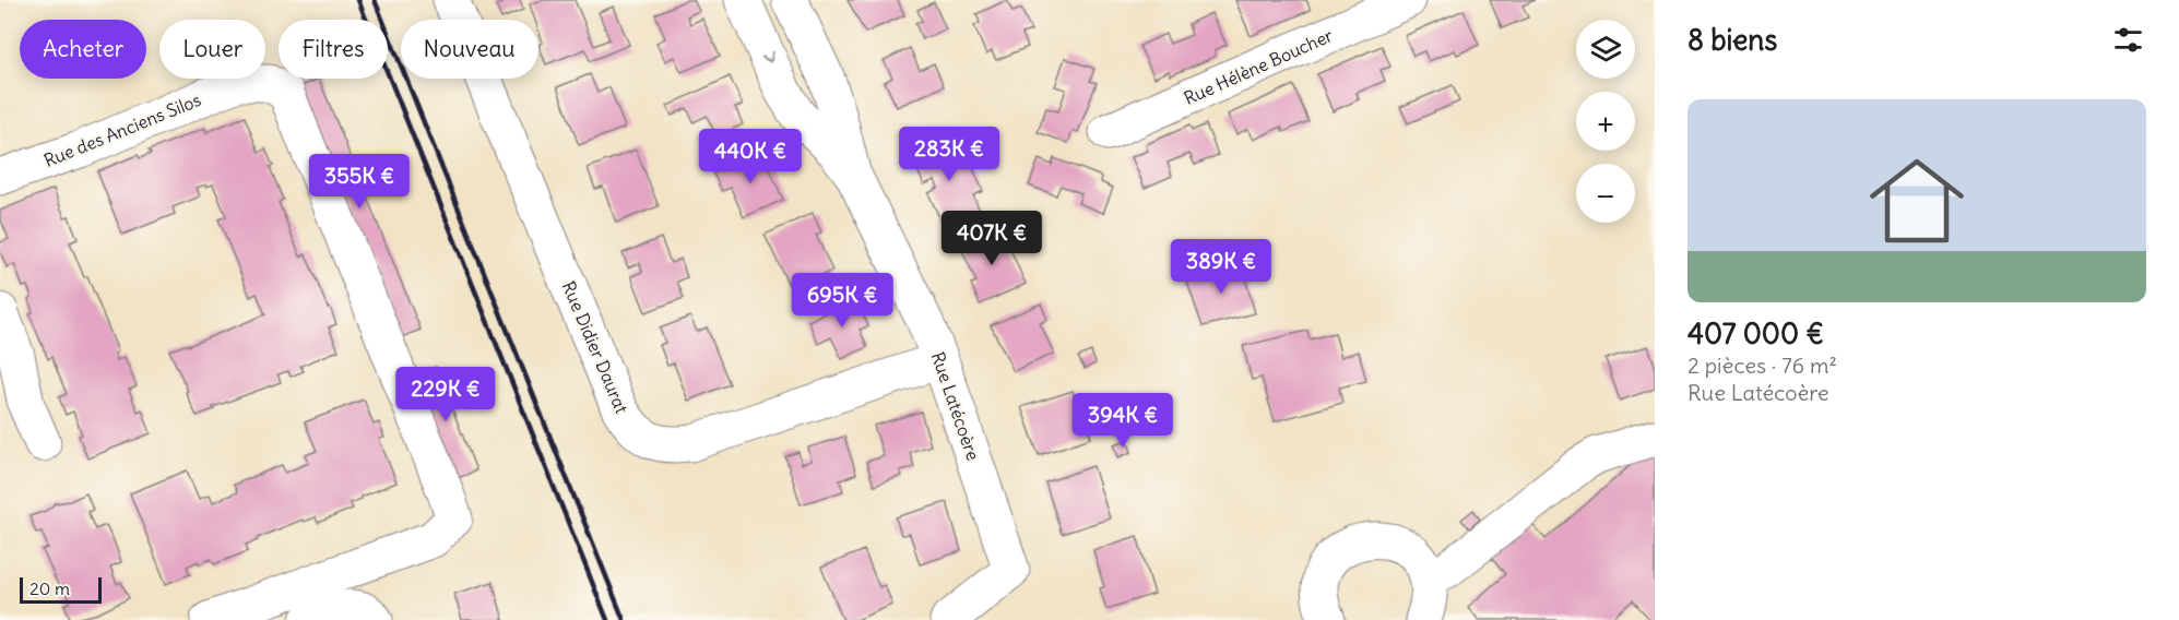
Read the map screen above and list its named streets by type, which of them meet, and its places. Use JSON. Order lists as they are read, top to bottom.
{
  "streets": {
    "street": [
      "Rue Hélène Boucher",
      "Rue des Anciens Silos",
      "Rue Didier Daurat",
      "Rue Latécoère"
    ]
  },
  "crossings": [
    ["Rue Didier Daurat", "Rue Latécoère"]
  ],
  "scale_bar": "20 m",
  "page": {
    "heading": "8 biens",
    "map_buttons": ["+", "−"],
    "chip": [
      "Acheter",
      "Louer",
      "Filtres",
      "Nouveau"
    ],
    "list": [
      {
        "name": "407 000 €",
        "note": "2 pièces · 76 m² · Rue Latécoère"
      }
    ],
    "price": [
      "283K €",
      "440K €",
      "355K €",
      "407K €",
      "389K €",
      "695K €",
      "229K €",
      "394K €"
    ],
    "scale": "20 m"
  }
}
